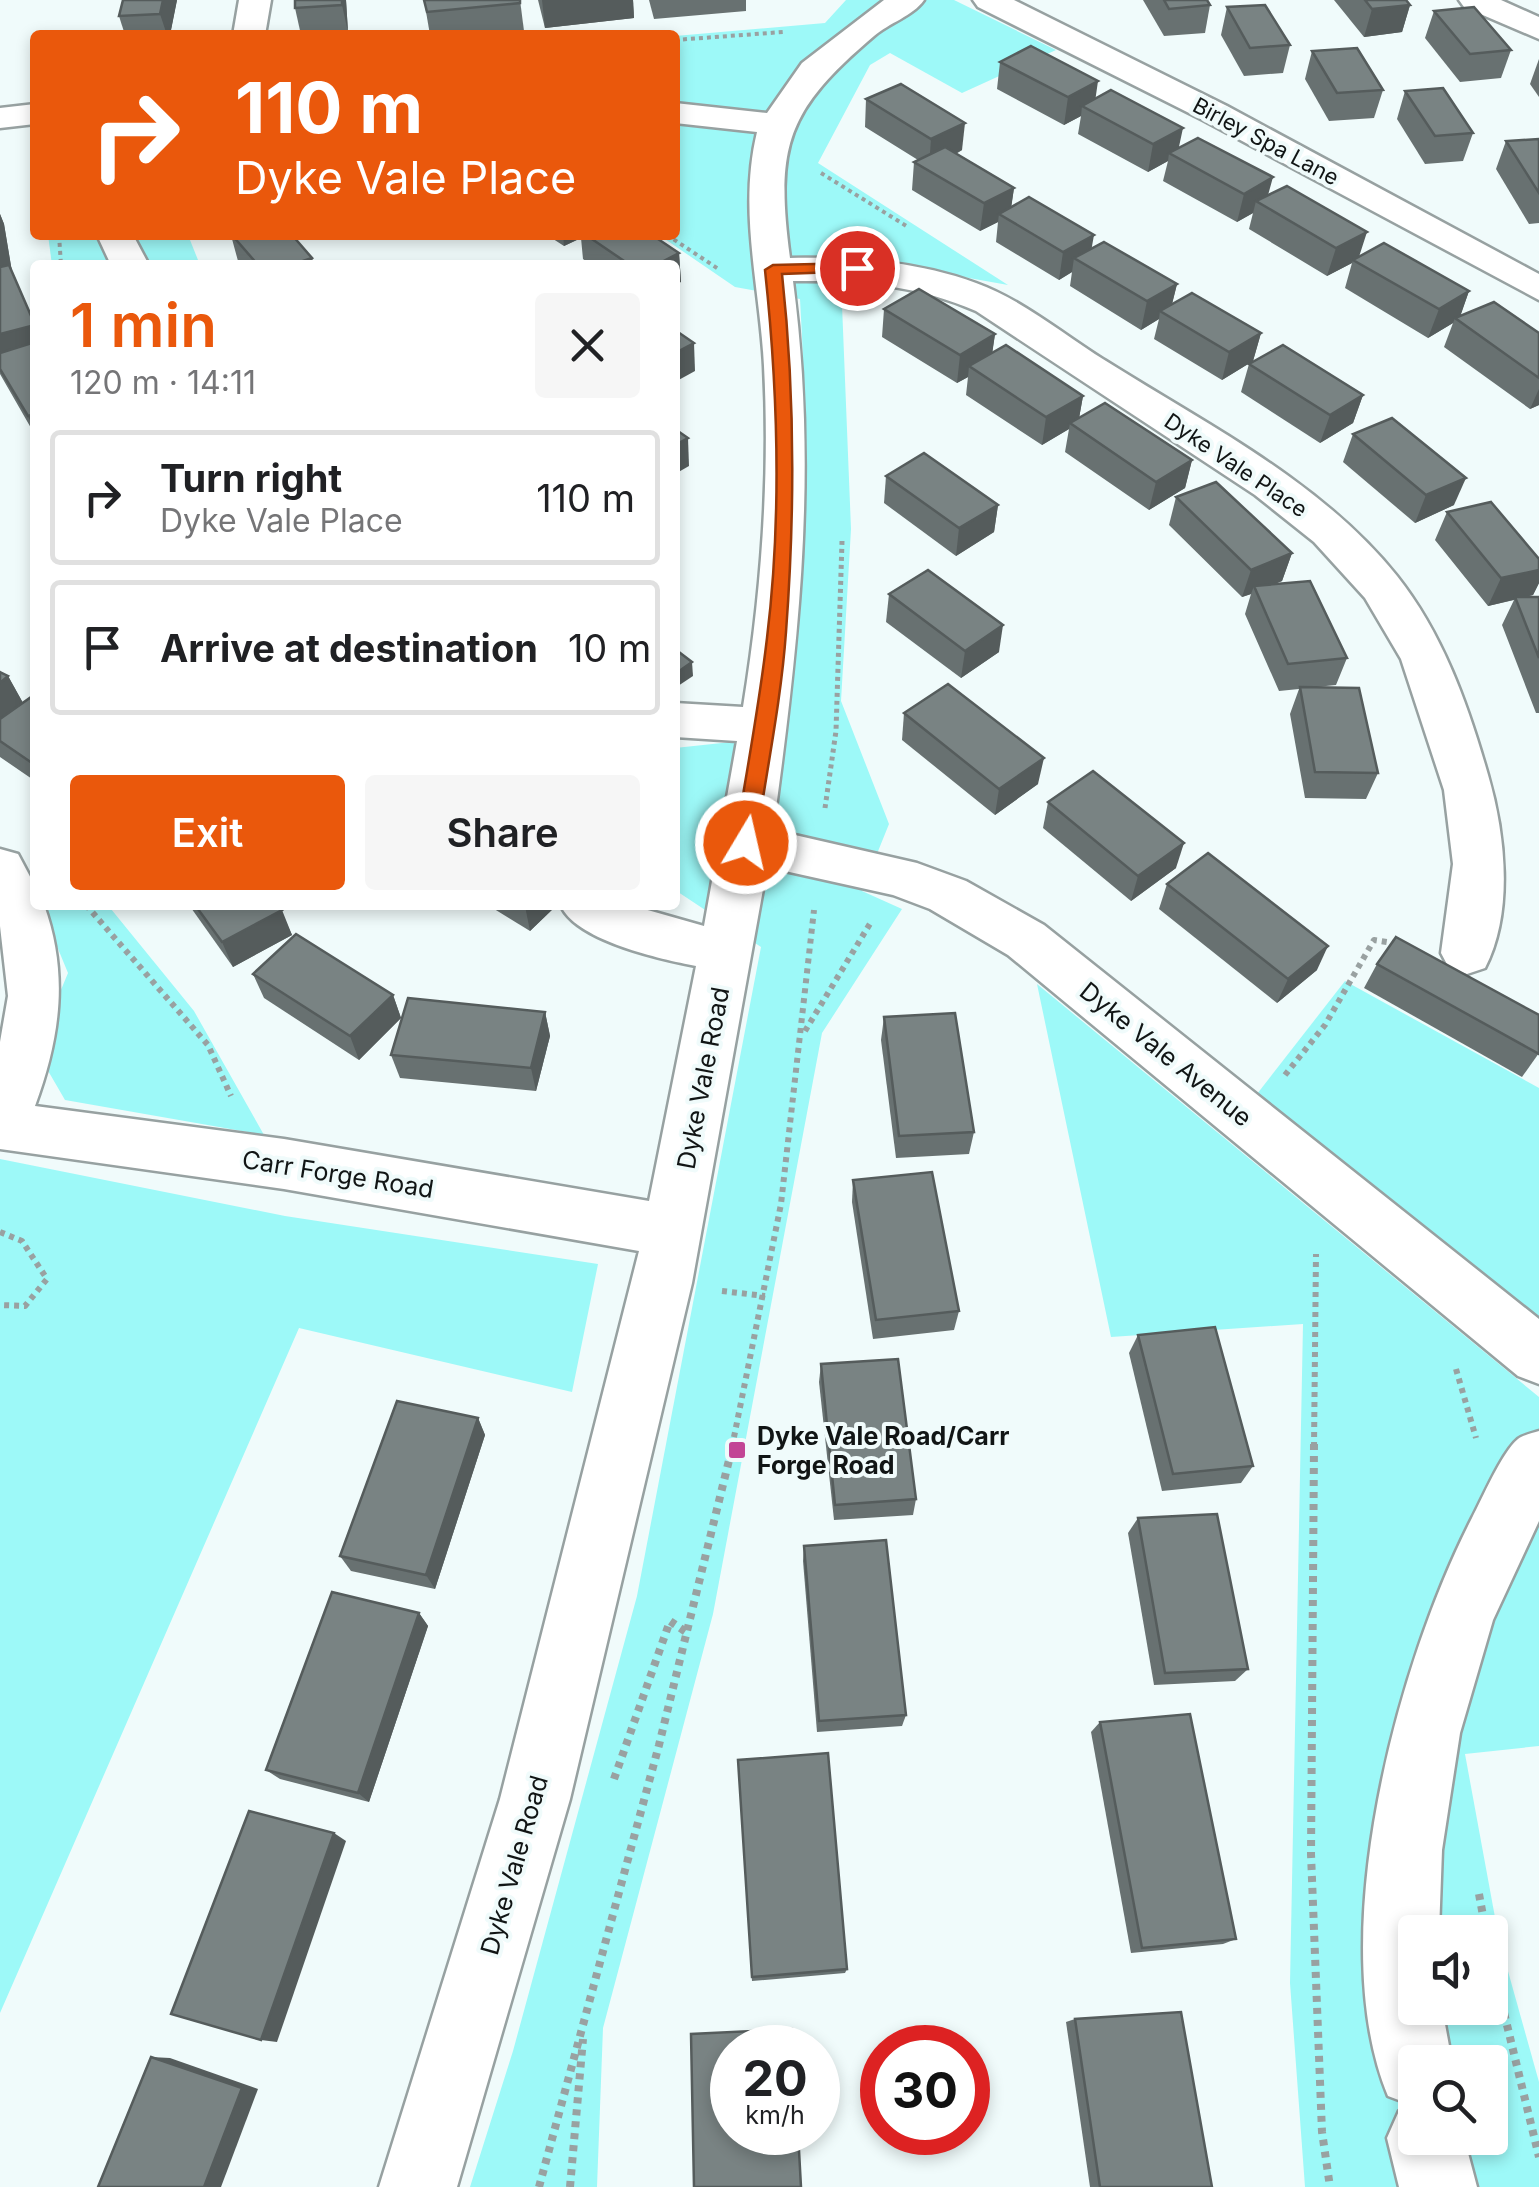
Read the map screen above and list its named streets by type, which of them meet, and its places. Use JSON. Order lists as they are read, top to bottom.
{
  "streets": {
    "street": [
      "Birley Spa Lane",
      "Dyke Vale Place",
      "Dyke Vale Avenue",
      "Dyke Vale Road",
      "Carr Forge Road"
    ]
  },
  "crossings": [
    ["Dyke Vale Place", "Dyke Vale Road"],
    ["Dyke Vale Avenue", "Dyke Vale Road"],
    ["Dyke Vale Road", "Carr Forge Road"]
  ],
  "places": {
    "transit": ["Dyke Vale Road/Carr Forge Road"]
  },
  "page": {
    "turn": ["110 m", "Dyke Vale Place"],
    "heading": ["1 min", "120 m · 14:11"],
    "list": [
      {
        "name": "Turn right",
        "note": "Dyke Vale Place",
        "value": "110 m"
      },
      {
        "name": "Arrive at destination",
        "value": "10 m"
      }
    ],
    "buttons": ["Exit", "Share"],
    "speed": "20 km/h",
    "limit": "30"
  }
}
